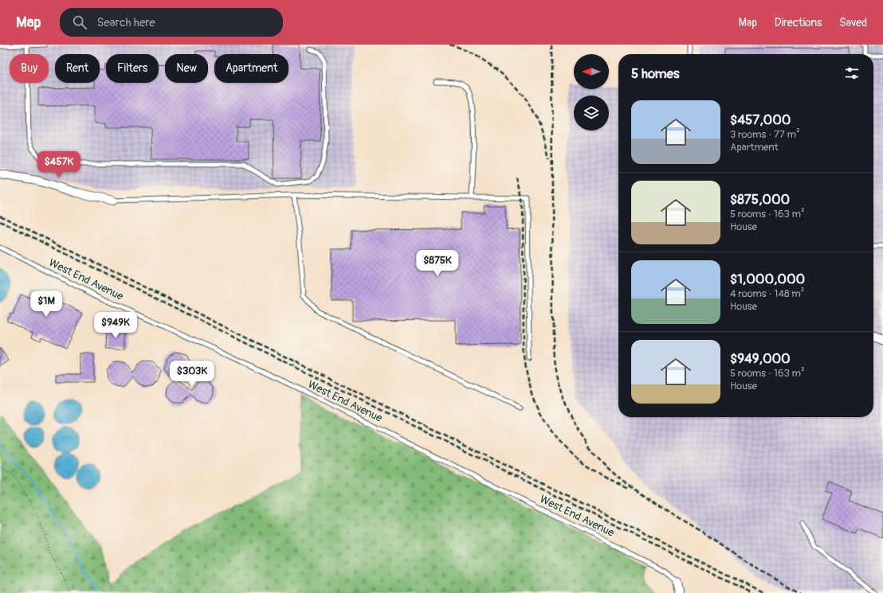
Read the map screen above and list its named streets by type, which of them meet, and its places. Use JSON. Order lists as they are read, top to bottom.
{
  "streets": {
    "lane": ["West End Avenue"]
  },
  "north": "left",
  "page": {
    "header": "Map",
    "search": "Search here",
    "nav": ["Map", "Directions", "Saved"],
    "chip": [
      "Buy",
      "Rent",
      "Filters",
      "New",
      "Apartment"
    ],
    "heading": "5 homes",
    "list": [
      {
        "name": "$457,000",
        "note": "3 rooms · 77 m² · Apartment"
      },
      {
        "name": "$875,000",
        "note": "5 rooms · 163 m² · House"
      },
      {
        "name": "$1,000,000",
        "note": "4 rooms · 148 m² · House"
      },
      {
        "name": "$949,000",
        "note": "5 rooms · 163 m² · House"
      }
    ],
    "price": [
      "$457K",
      "$875K",
      "$1M",
      "$949K",
      "$303K"
    ]
  }
}
